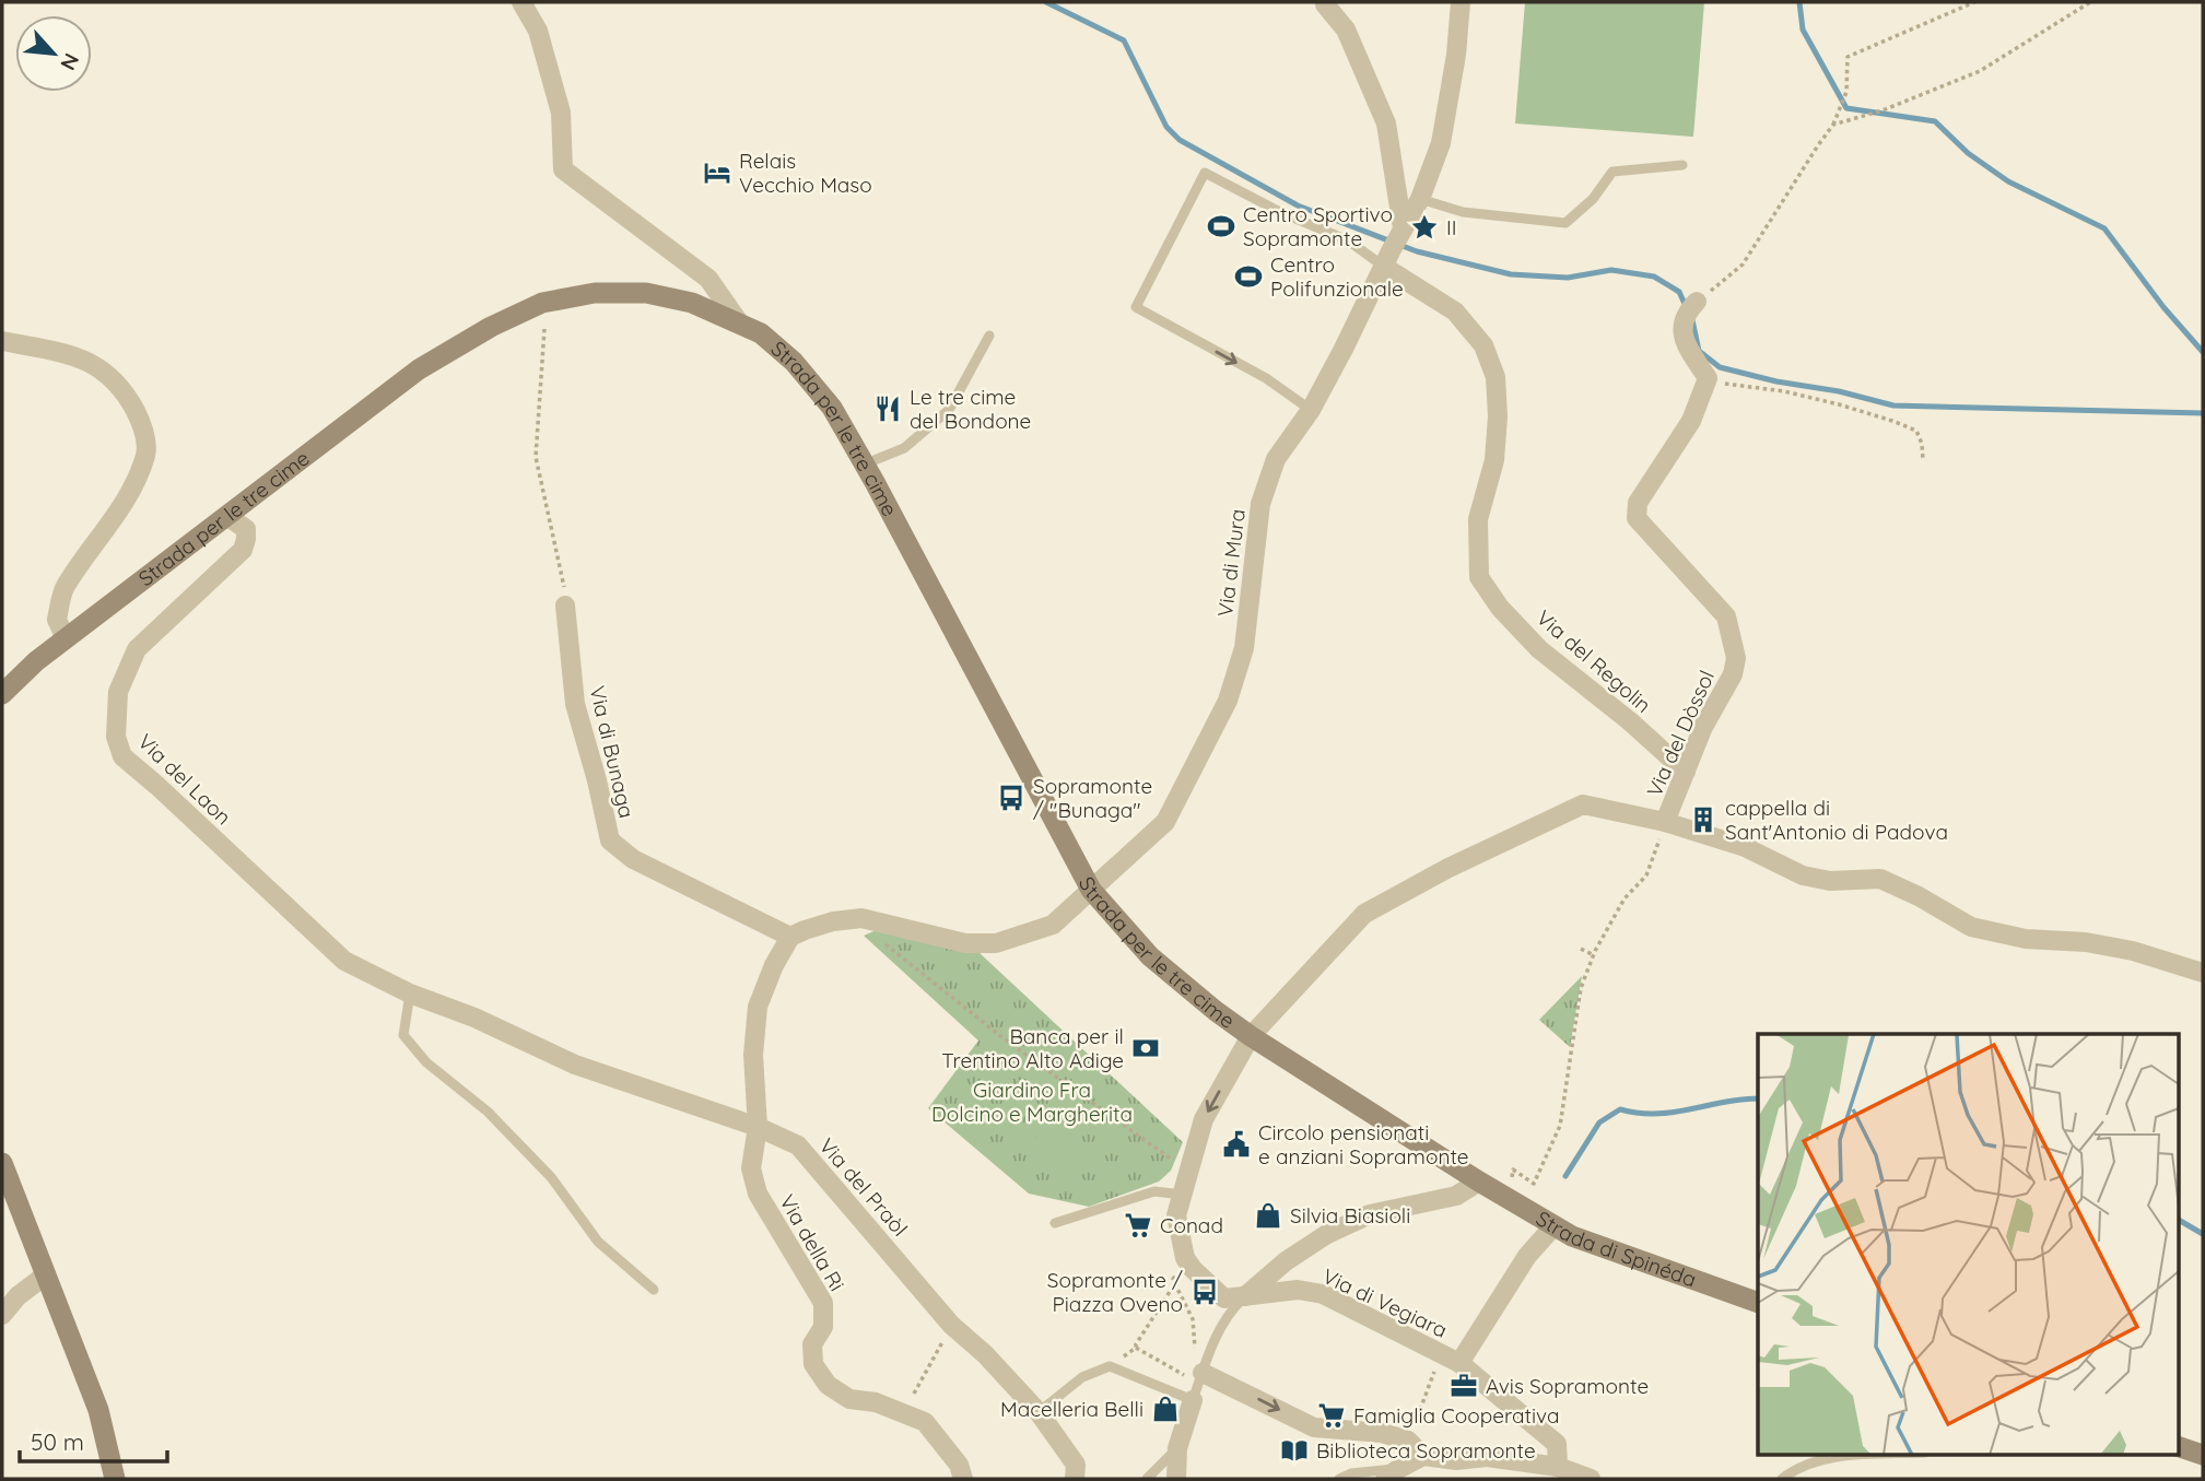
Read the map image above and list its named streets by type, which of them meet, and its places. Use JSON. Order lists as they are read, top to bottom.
{
  "streets": {
    "main road": ["Strada per le tre cime", "Strada di Spinéda"],
    "street": [
      "Via di Mura",
      "Via del Regolin",
      "Via del Dòssol",
      "Via di Bunaga",
      "Via del Laon",
      "Via del Praòl",
      "Via della Ri",
      "Via di Vegiara"
    ]
  },
  "crossings": [
    ["Strada per le tre cime", "Via di Mura"],
    ["Strada per le tre cime", "Via del Dòssol"],
    ["Strada per le tre cime", "Via del Laon"],
    ["Strada per le tre cime", "Strada di Spinéda"],
    ["Via di Mura", "Via del Regolin"],
    ["Via del Regolin", "Via del Dòssol"],
    ["Via del Laon", "Via del Praòl"],
    ["Via del Laon", "Via della Ri"],
    ["Via del Praòl", "Via della Ri"],
    ["Strada di Spinéda", "Via di Vegiara"]
  ],
  "parks": ["Giardino Fra Dolcino e Margherita"],
  "places": {
    "hotel": ["Relais Vecchio Maso"],
    "sports": ["Centro Sportivo Sopramonte", "Centro Polifunzionale"],
    "place": ["II"],
    "restaurant": ["Le tre cime del Bondone"],
    "bus stop": ["Sopramonte / \"Bunaga\"", "Sopramonte / Piazza Oveno"],
    "building": ["cappella di Sant'Antonio di Padova"],
    "bank": ["Banca per il Trentino Alto Adige"],
    "public building": ["Circolo pensionati e anziani Sopramonte"],
    "shop": ["Silvia Biasioli", "Macelleria Belli"],
    "supermarket": ["Conad", "Famiglia Cooperativa"],
    "office": ["Avis Sopramonte"],
    "library": ["Biblioteca Sopramonte"]
  },
  "scale_bar": "50 m",
  "north": "bottom right"
}
